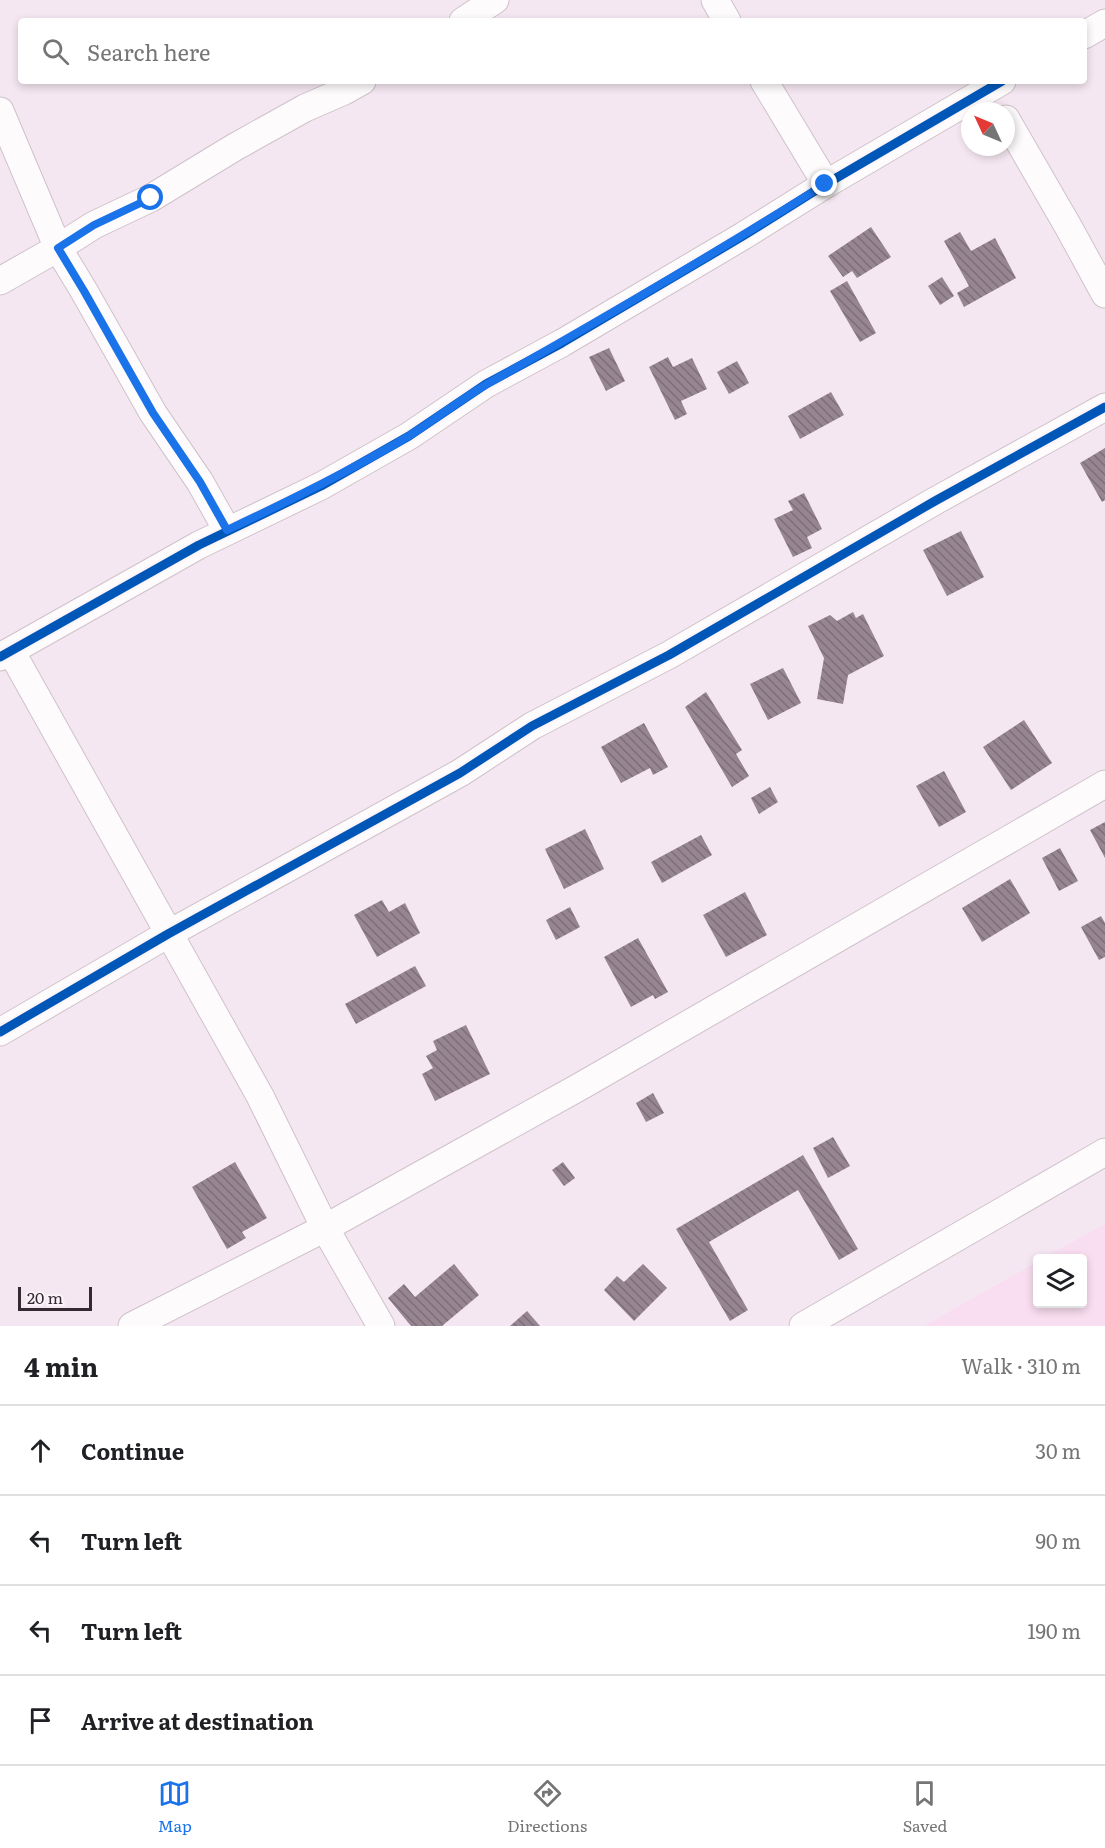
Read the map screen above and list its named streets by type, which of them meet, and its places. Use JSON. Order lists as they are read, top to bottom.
{
  "scale_bar": "20 m",
  "north": "top left",
  "page": {
    "search": "Search here",
    "scale": "20 m",
    "heading": ["4 min", "Walk · 310 m"],
    "list": [
      ["Continue", "30 m"],
      ["Turn left", "90 m"],
      ["Turn left", "190 m"],
      "Arrive at destination"
    ],
    "nav": ["Map", "Directions", "Saved"]
  }
}
